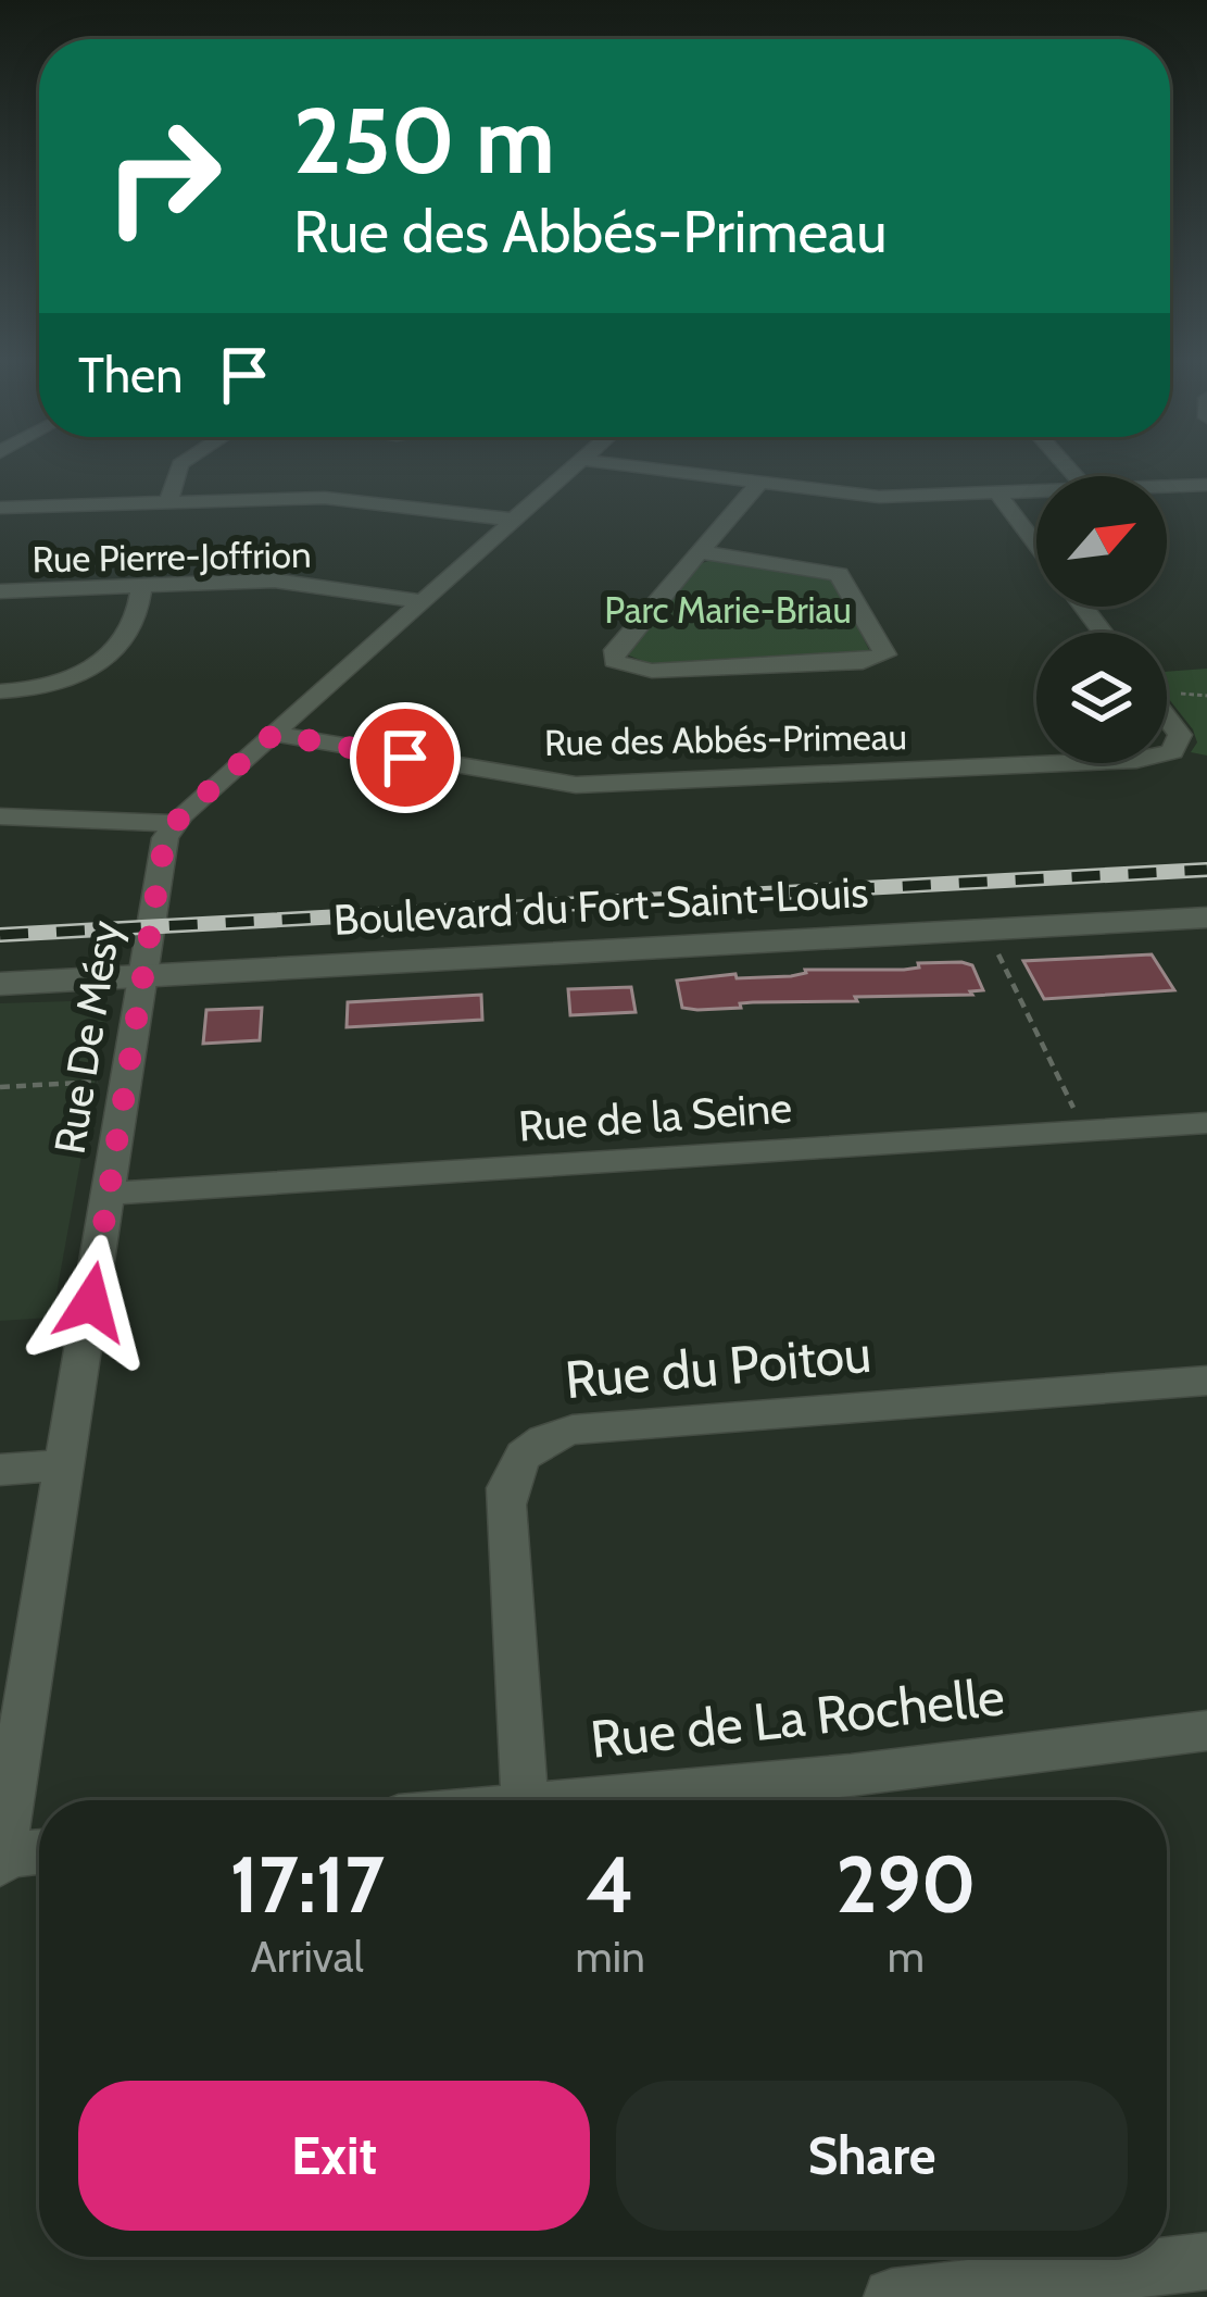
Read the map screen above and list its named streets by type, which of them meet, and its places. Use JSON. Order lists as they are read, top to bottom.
{
  "streets": {
    "street": [
      "Rue Pierre-Joffrion",
      "Rue des Abbés-Primeau",
      "Boulevard du Fort-Saint-Louis",
      "Rue De Mésy",
      "Rue de la Seine",
      "Rue du Poitou",
      "Rue de La Rochelle"
    ]
  },
  "crossings": [
    ["Boulevard du Fort-Saint-Louis", "Rue De Mésy"],
    ["Rue De Mésy", "Rue de la Seine"]
  ],
  "parks": ["Parc Marie-Briau"],
  "north": "top right",
  "page": {
    "turn": ["250 m", "Rue des Abbés-Primeau"],
    "then": "Then",
    "eta": [
      "17:17",
      "Arrival",
      "4",
      "min",
      "290",
      "m"
    ],
    "buttons": ["Exit", "Share"]
  }
}
